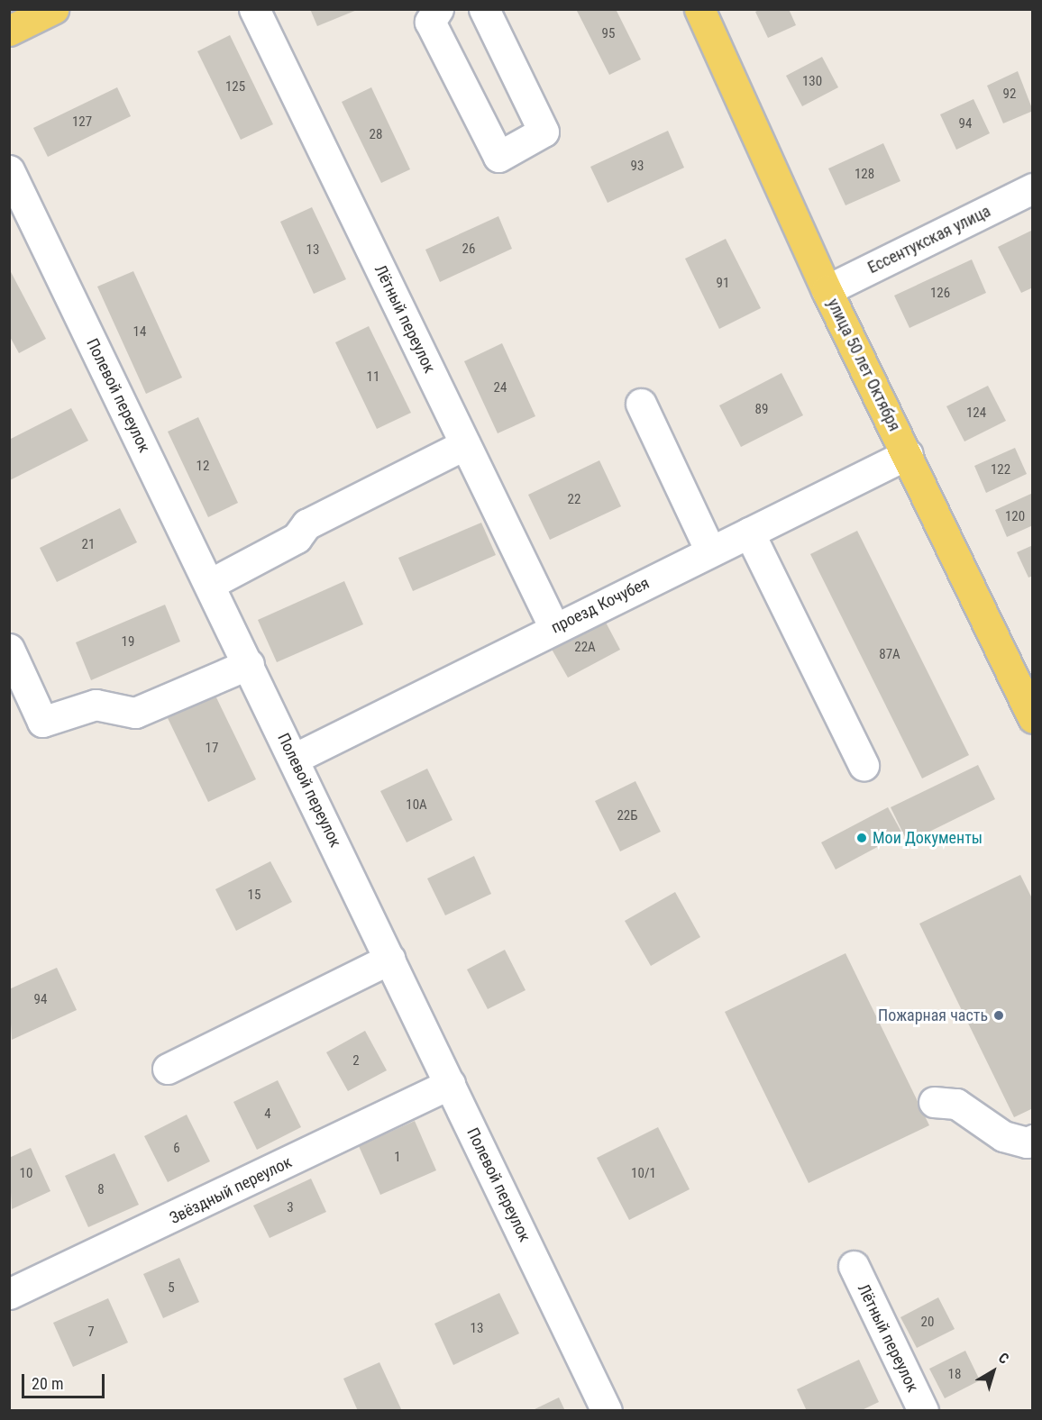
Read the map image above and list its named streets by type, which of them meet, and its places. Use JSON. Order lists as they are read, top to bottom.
{
  "streets": {
    "main road": ["улица 50 лет Октября"],
    "street": [
      "Ессентукская улица",
      "Лётный переулок",
      "Полевой переулок",
      "проезд Кочубея",
      "Звёздный переулок"
    ]
  },
  "crossings": [
    ["Ессентукская улица", "улица 50 лет Октября"],
    ["Лётный переулок", "проезд Кочубея"],
    ["улица 50 лет Октября", "проезд Кочубея"],
    ["Полевой переулок", "проезд Кочубея"],
    ["Полевой переулок", "Звёздный переулок"]
  ],
  "places": ["Мои Документы", "Пожарная часть"],
  "house_numbers": [
    "95",
    "130",
    "125",
    "92",
    "127",
    "94",
    "28",
    "93",
    "128",
    "26",
    "13",
    "91",
    "126",
    "14",
    "11",
    "24",
    "89",
    "124",
    "12",
    "122",
    "22",
    "120",
    "21",
    "19",
    "22А",
    "87А",
    "17",
    "10А",
    "22Б",
    "15",
    "94",
    "2",
    "4",
    "6",
    "1",
    "10",
    "10/1",
    "8",
    "3",
    "5",
    "20",
    "13",
    "7",
    "18"
  ],
  "scale_bar": "20 m",
  "north": "top right"
}
